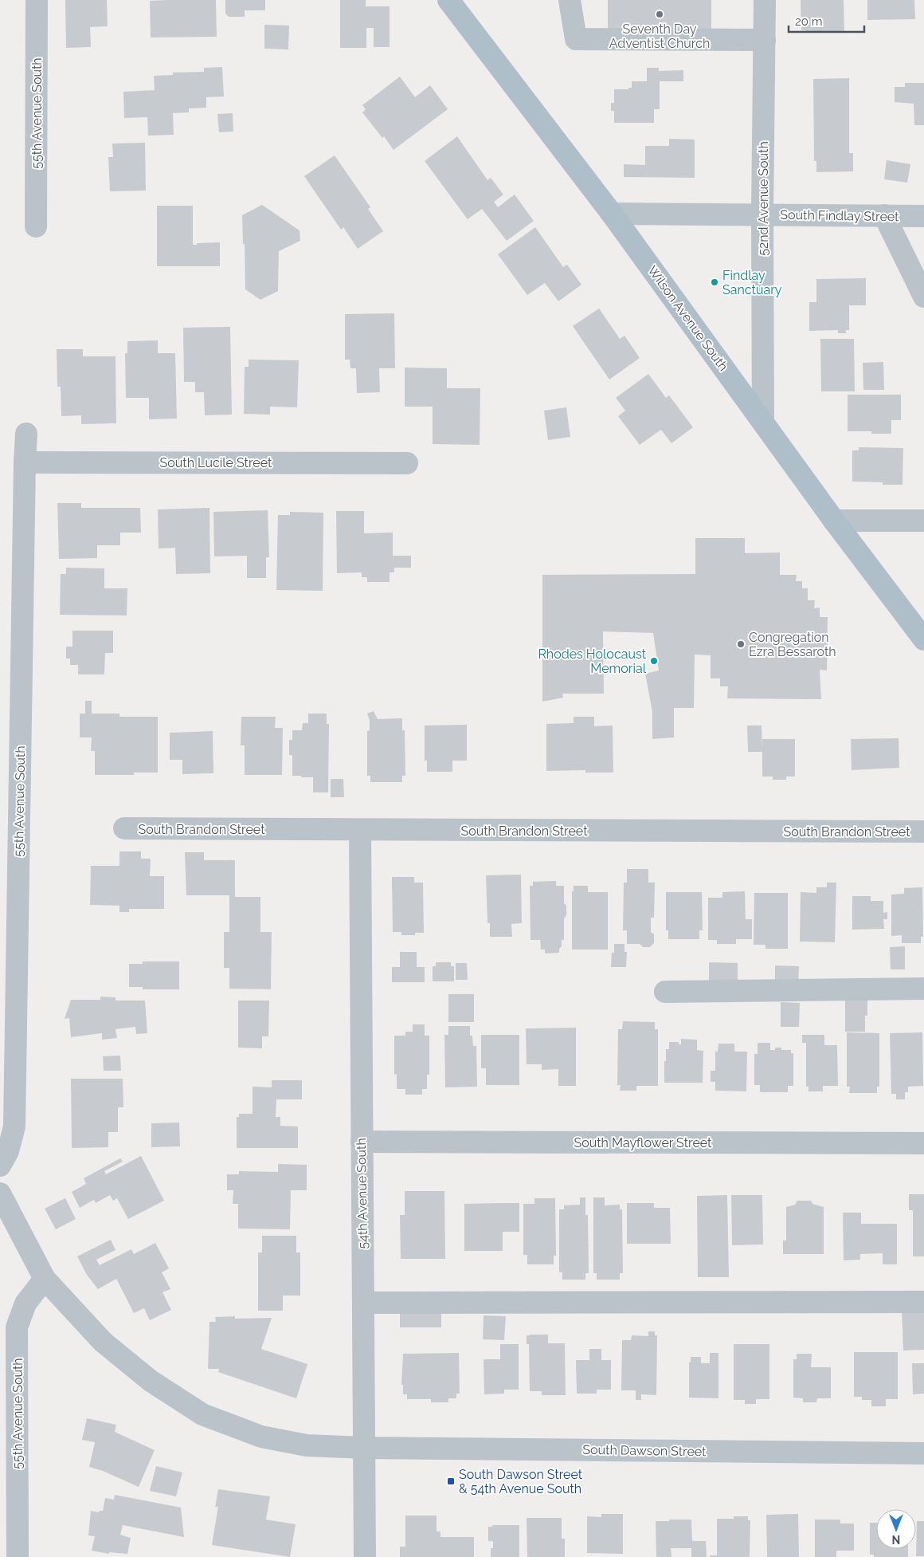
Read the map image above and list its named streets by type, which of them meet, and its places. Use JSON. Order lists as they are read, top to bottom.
{
  "streets": {
    "main road": ["Wilson Avenue South"],
    "street": [
      "55th Avenue South",
      "52nd Avenue South",
      "South Findlay Street",
      "South Lucile Street",
      "South Brandon Street",
      "South Mayflower Street",
      "54th Avenue South",
      "South Dawson Street"
    ]
  },
  "crossings": [
    ["55th Avenue South", "South Lucile Street"],
    ["55th Avenue South", "South Dawson Street"],
    ["52nd Avenue South", "South Findlay Street"],
    ["52nd Avenue South", "Wilson Avenue South"],
    ["South Findlay Street", "Wilson Avenue South"],
    ["South Brandon Street", "54th Avenue South"],
    ["South Mayflower Street", "54th Avenue South"],
    ["54th Avenue South", "South Dawson Street"]
  ],
  "places": {
    "other": [
      "Seventh Day Adventist Church",
      "Findlay Sanctuary",
      "Congregation Ezra Bessaroth",
      "Rhodes Holocaust Memorial"
    ],
    "transit": ["South Dawson Street & 54th Avenue South"]
  },
  "scale_bar": "20 m",
  "north": "bottom"
}
